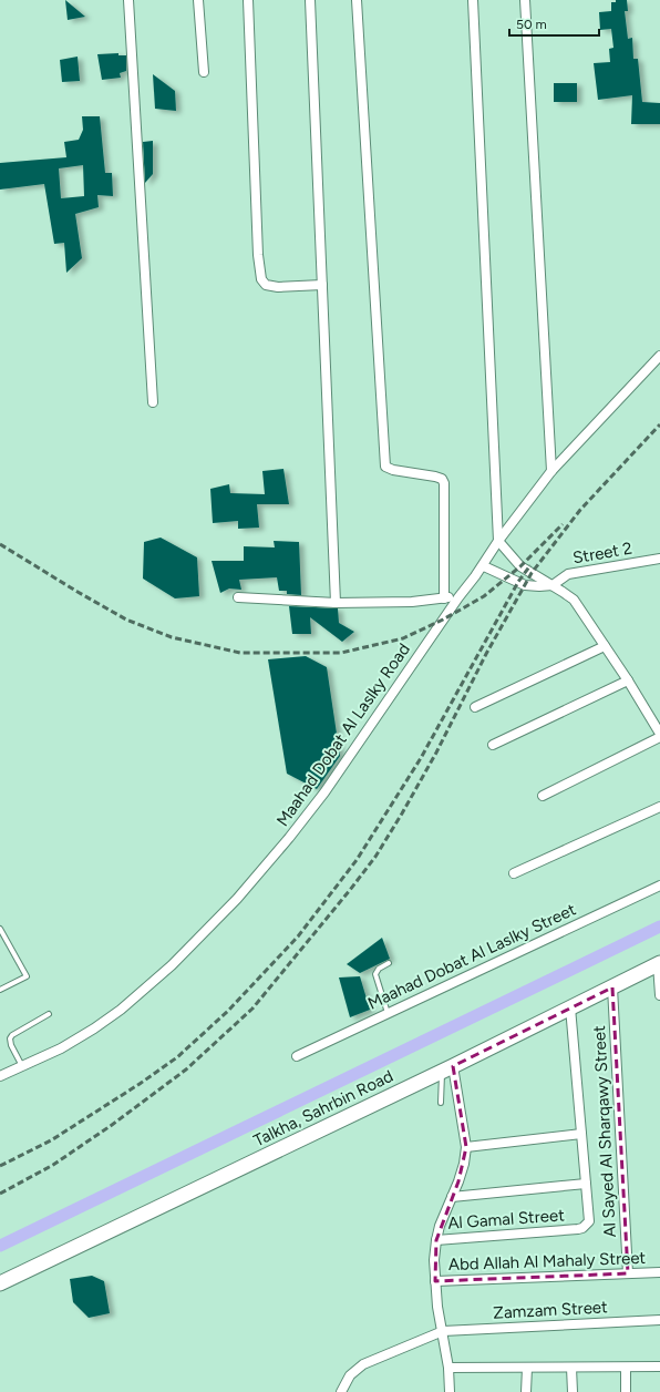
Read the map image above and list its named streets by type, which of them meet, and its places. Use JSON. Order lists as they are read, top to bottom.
{
  "streets": {
    "main road": ["Talkha, Sahrbin Road"],
    "street": [
      "Street 2",
      "Maahad Dobat Al Laslky Road",
      "Maahad Dobat Al Laslky Street",
      "Al Sayed Al Sharqawy Street",
      "Al Gamal Street",
      "Abd Allah Al Mahaly Street",
      "Zamzam Street"
    ]
  },
  "crossings": [
    ["Talkha, Sahrbin Road", "Al Sayed Al Sharqawy Street"],
    ["Al Sayed Al Sharqawy Street", "Abd Allah Al Mahaly Street"]
  ],
  "scale_bar": "50 m"
}
